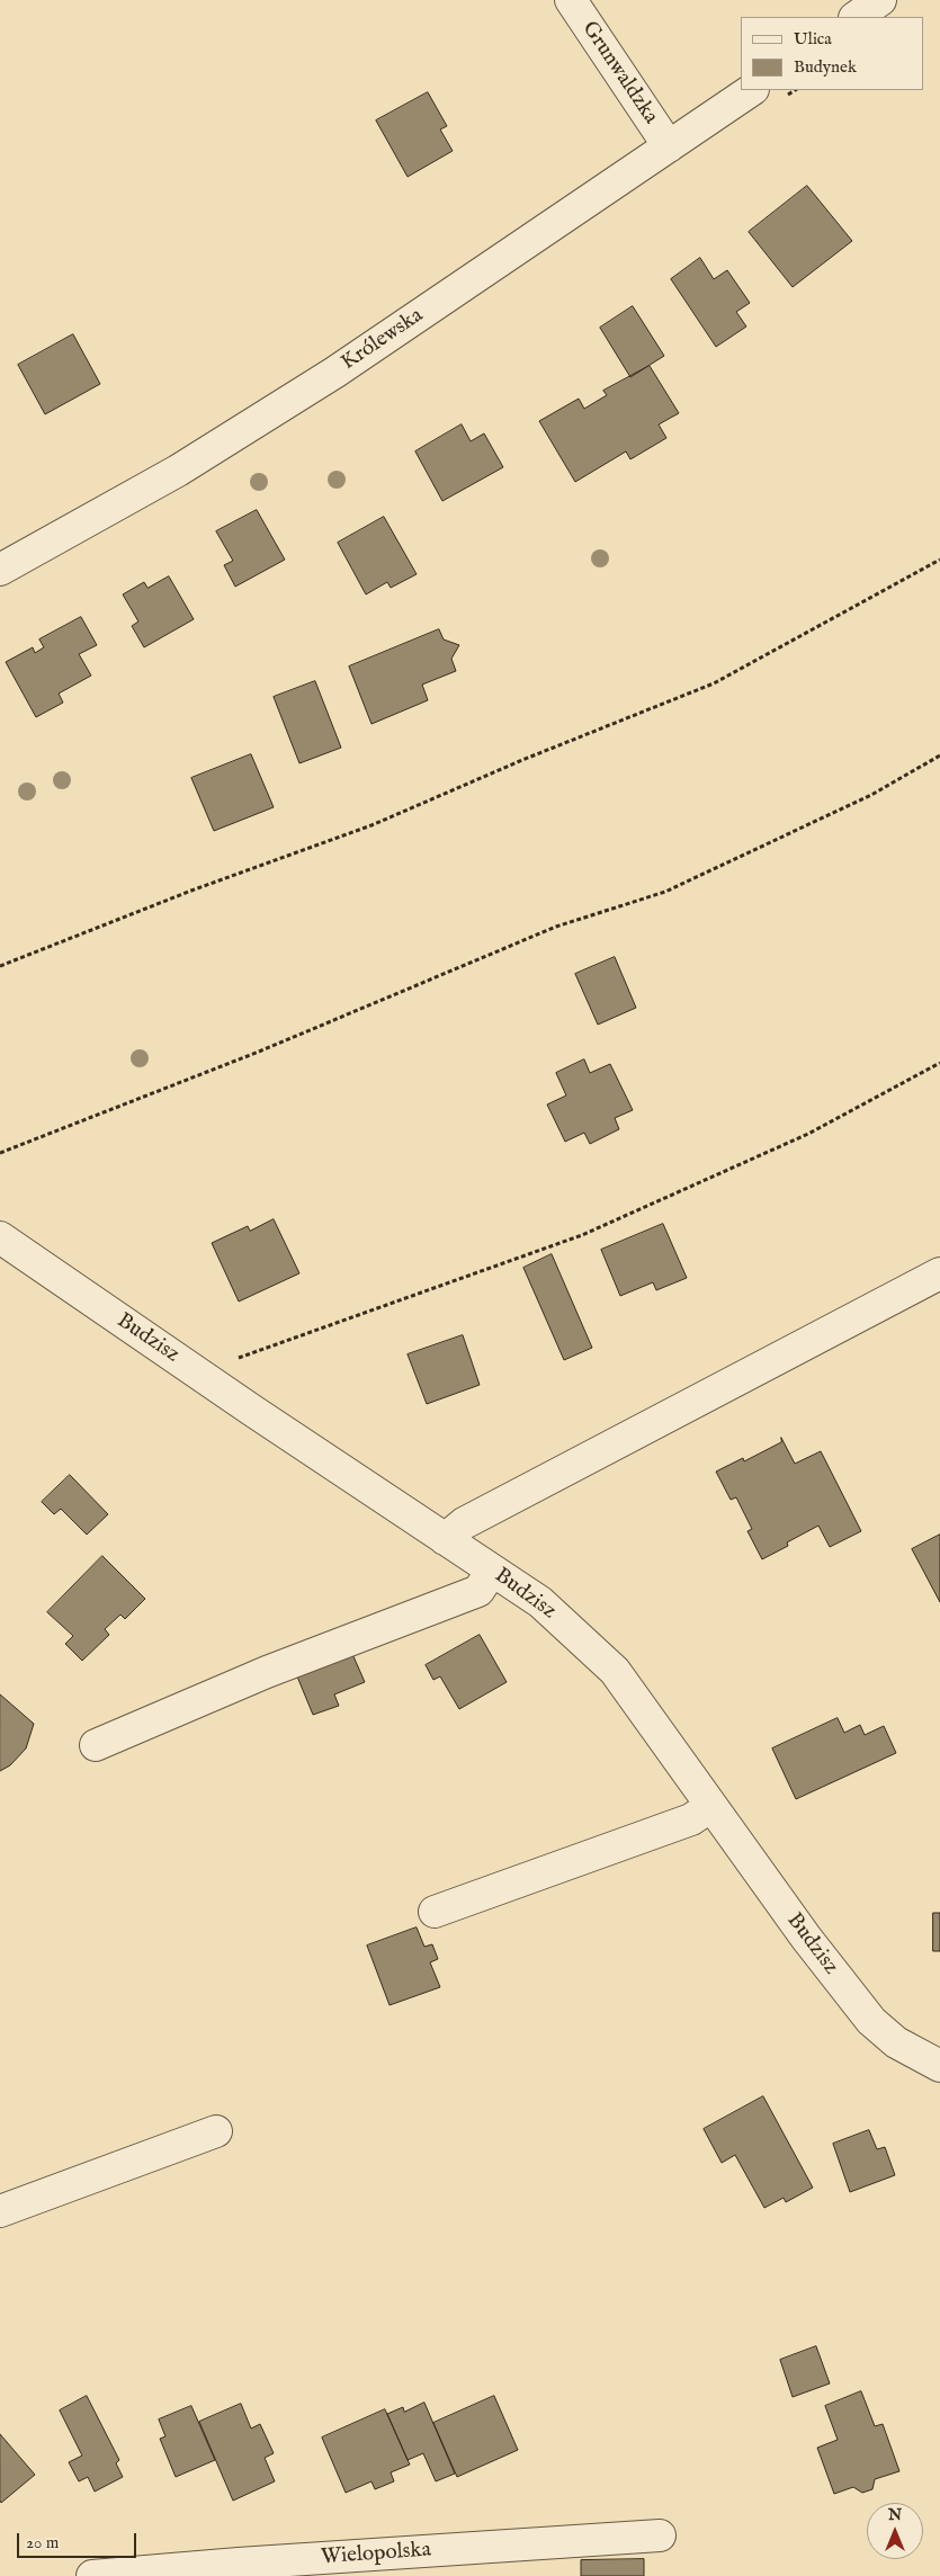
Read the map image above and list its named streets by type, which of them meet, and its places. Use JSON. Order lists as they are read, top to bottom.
{
  "streets": {
    "street": [
      "Grunwaldzka",
      "Królewska",
      "Budzisz",
      "Wielopolska"
    ]
  },
  "crossings": [
    ["Grunwaldzka", "Królewska"]
  ],
  "legend": ["Ulica", "Budynek"],
  "scale_bar": "20 m",
  "north": "top"
}
